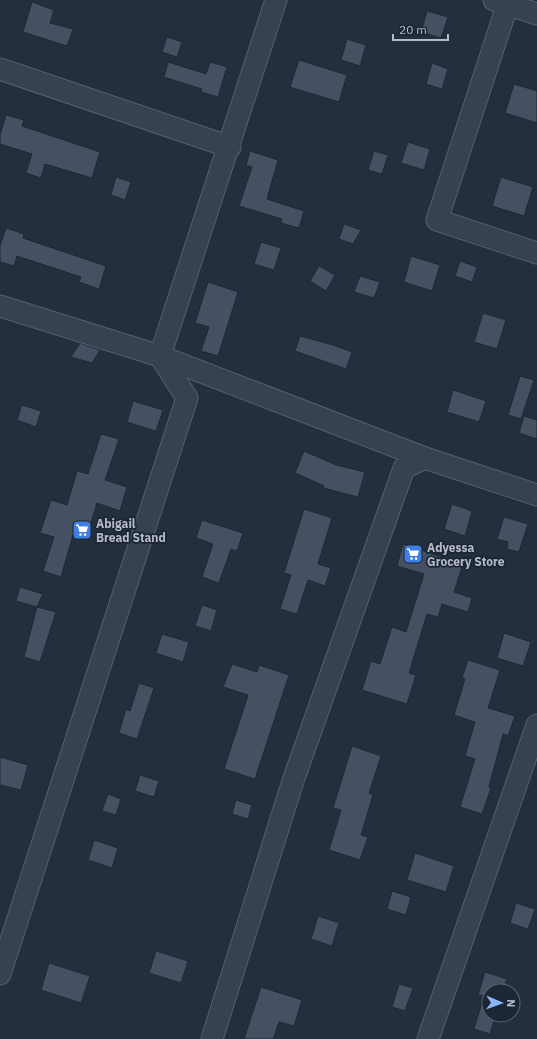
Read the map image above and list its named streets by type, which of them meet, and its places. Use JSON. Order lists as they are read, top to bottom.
{
  "places": {
    "supermarket": ["Abigail Bread Stand", "Adyessa Grocery Store"]
  },
  "scale_bar": "20 m",
  "north": "right"
}
